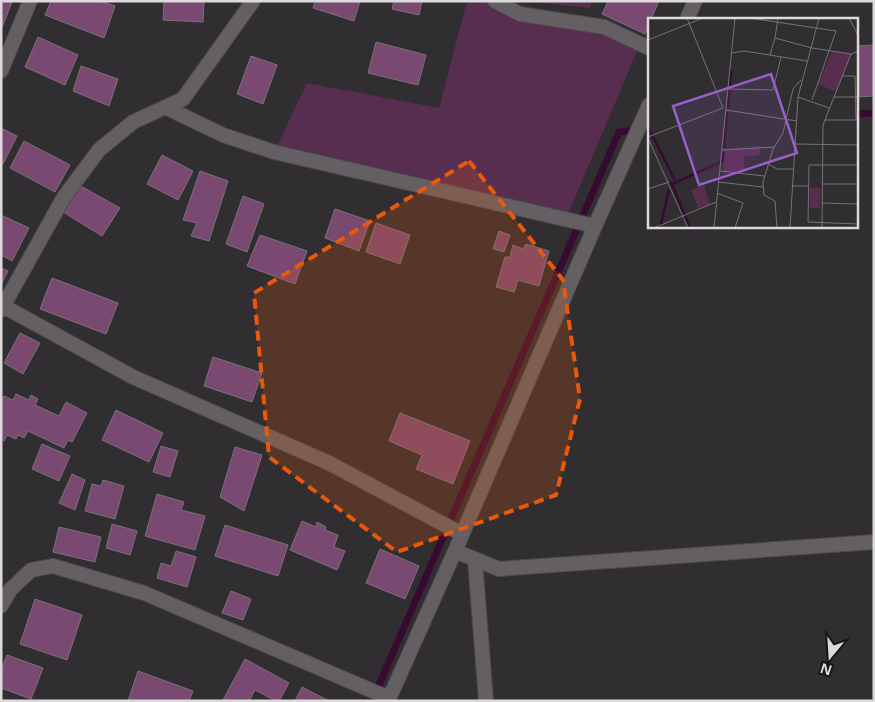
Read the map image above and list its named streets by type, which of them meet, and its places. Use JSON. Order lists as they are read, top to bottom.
{
  "north": "bottom"
}
